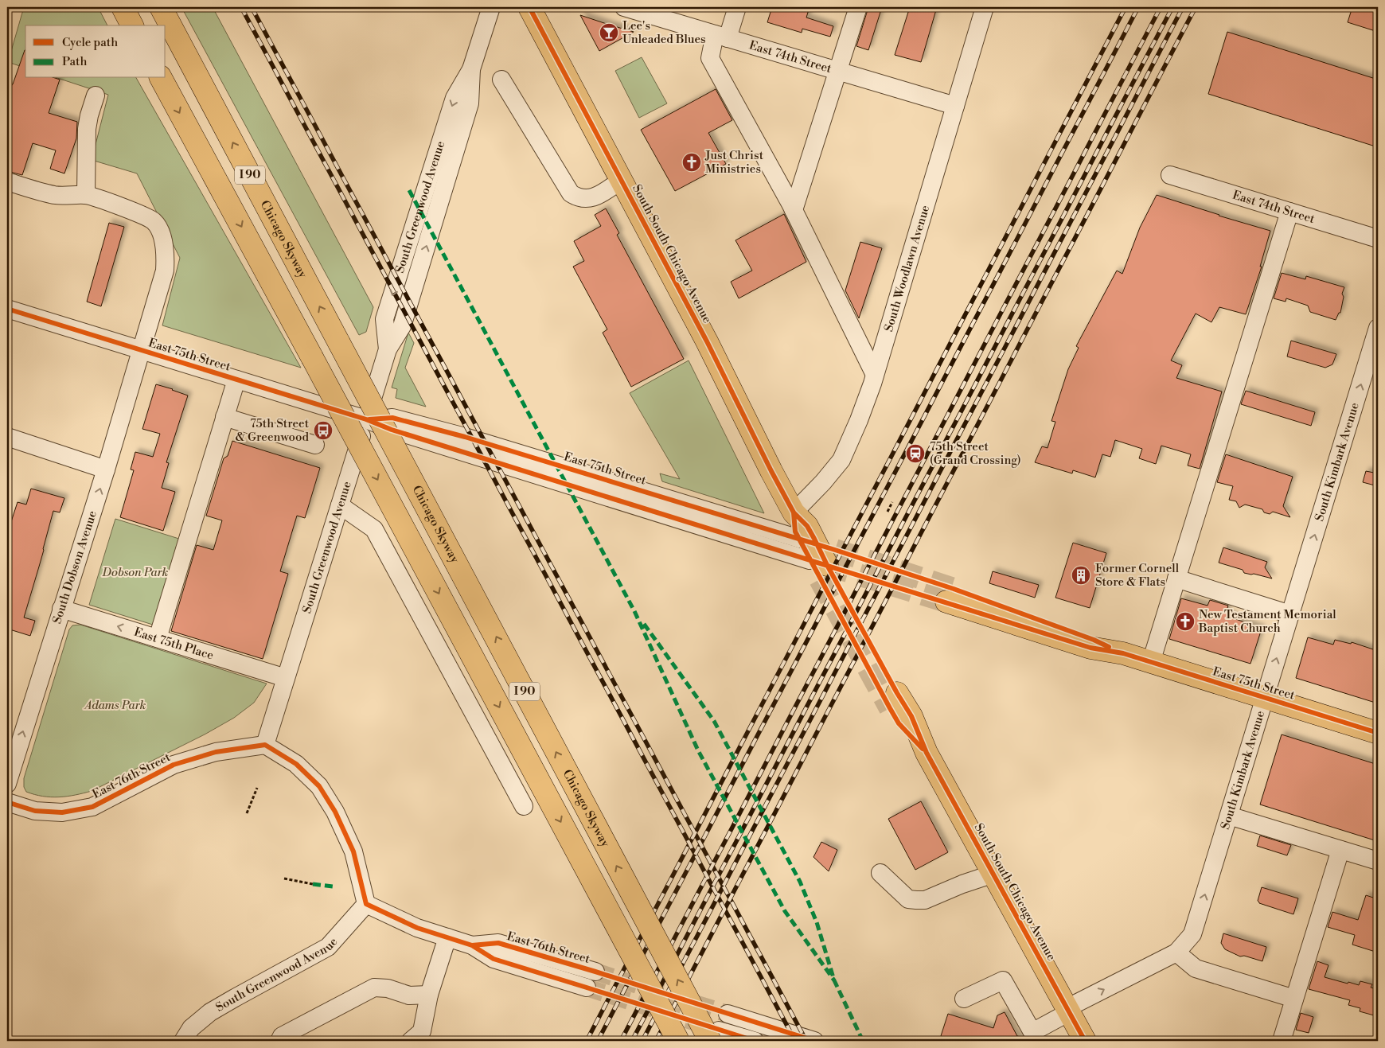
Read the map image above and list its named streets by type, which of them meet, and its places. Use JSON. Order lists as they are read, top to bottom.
{
  "streets": {
    "main road": [
      "I 90",
      "Chicago Skyway",
      "South South Chicago Avenue",
      "East 75th Street"
    ],
    "street": [
      "East 74th Street",
      "South Greenwood Avenue",
      "South Woodlawn Avenue",
      "South Kimbark Avenue",
      "South Dobson Avenue",
      "East 75th Place",
      "East 76th Street"
    ]
  },
  "crossings": [
    ["East 74th Street", "South Woodlawn Avenue"],
    ["South Greenwood Avenue", "East 75th Street"],
    ["South Greenwood Avenue", "East 75th Place"],
    ["South Greenwood Avenue", "East 76th Street"],
    ["South South Chicago Avenue", "South Woodlawn Avenue"],
    ["South South Chicago Avenue", "East 75th Street"],
    ["South South Chicago Avenue", "South Kimbark Avenue"],
    ["East 75th Street", "South Kimbark Avenue"],
    ["East 75th Street", "South Dobson Avenue"],
    ["South Dobson Avenue", "East 75th Place"]
  ],
  "one_way": ["East 75th Place"],
  "parks": ["Dobson Park", "Adams Park"],
  "places": {
    "bar": ["Lee's Unleaded Blues"],
    "church": ["Just Christ Ministries", "New Testament Memorial Baptist Church"],
    "bus stop": ["75th Street & Greenwood"],
    "station": ["75th Street (Grand Crossing)"],
    "building": ["Former Cornell Store & Flats"]
  },
  "legend": ["Cycle path", "Path"]
}
